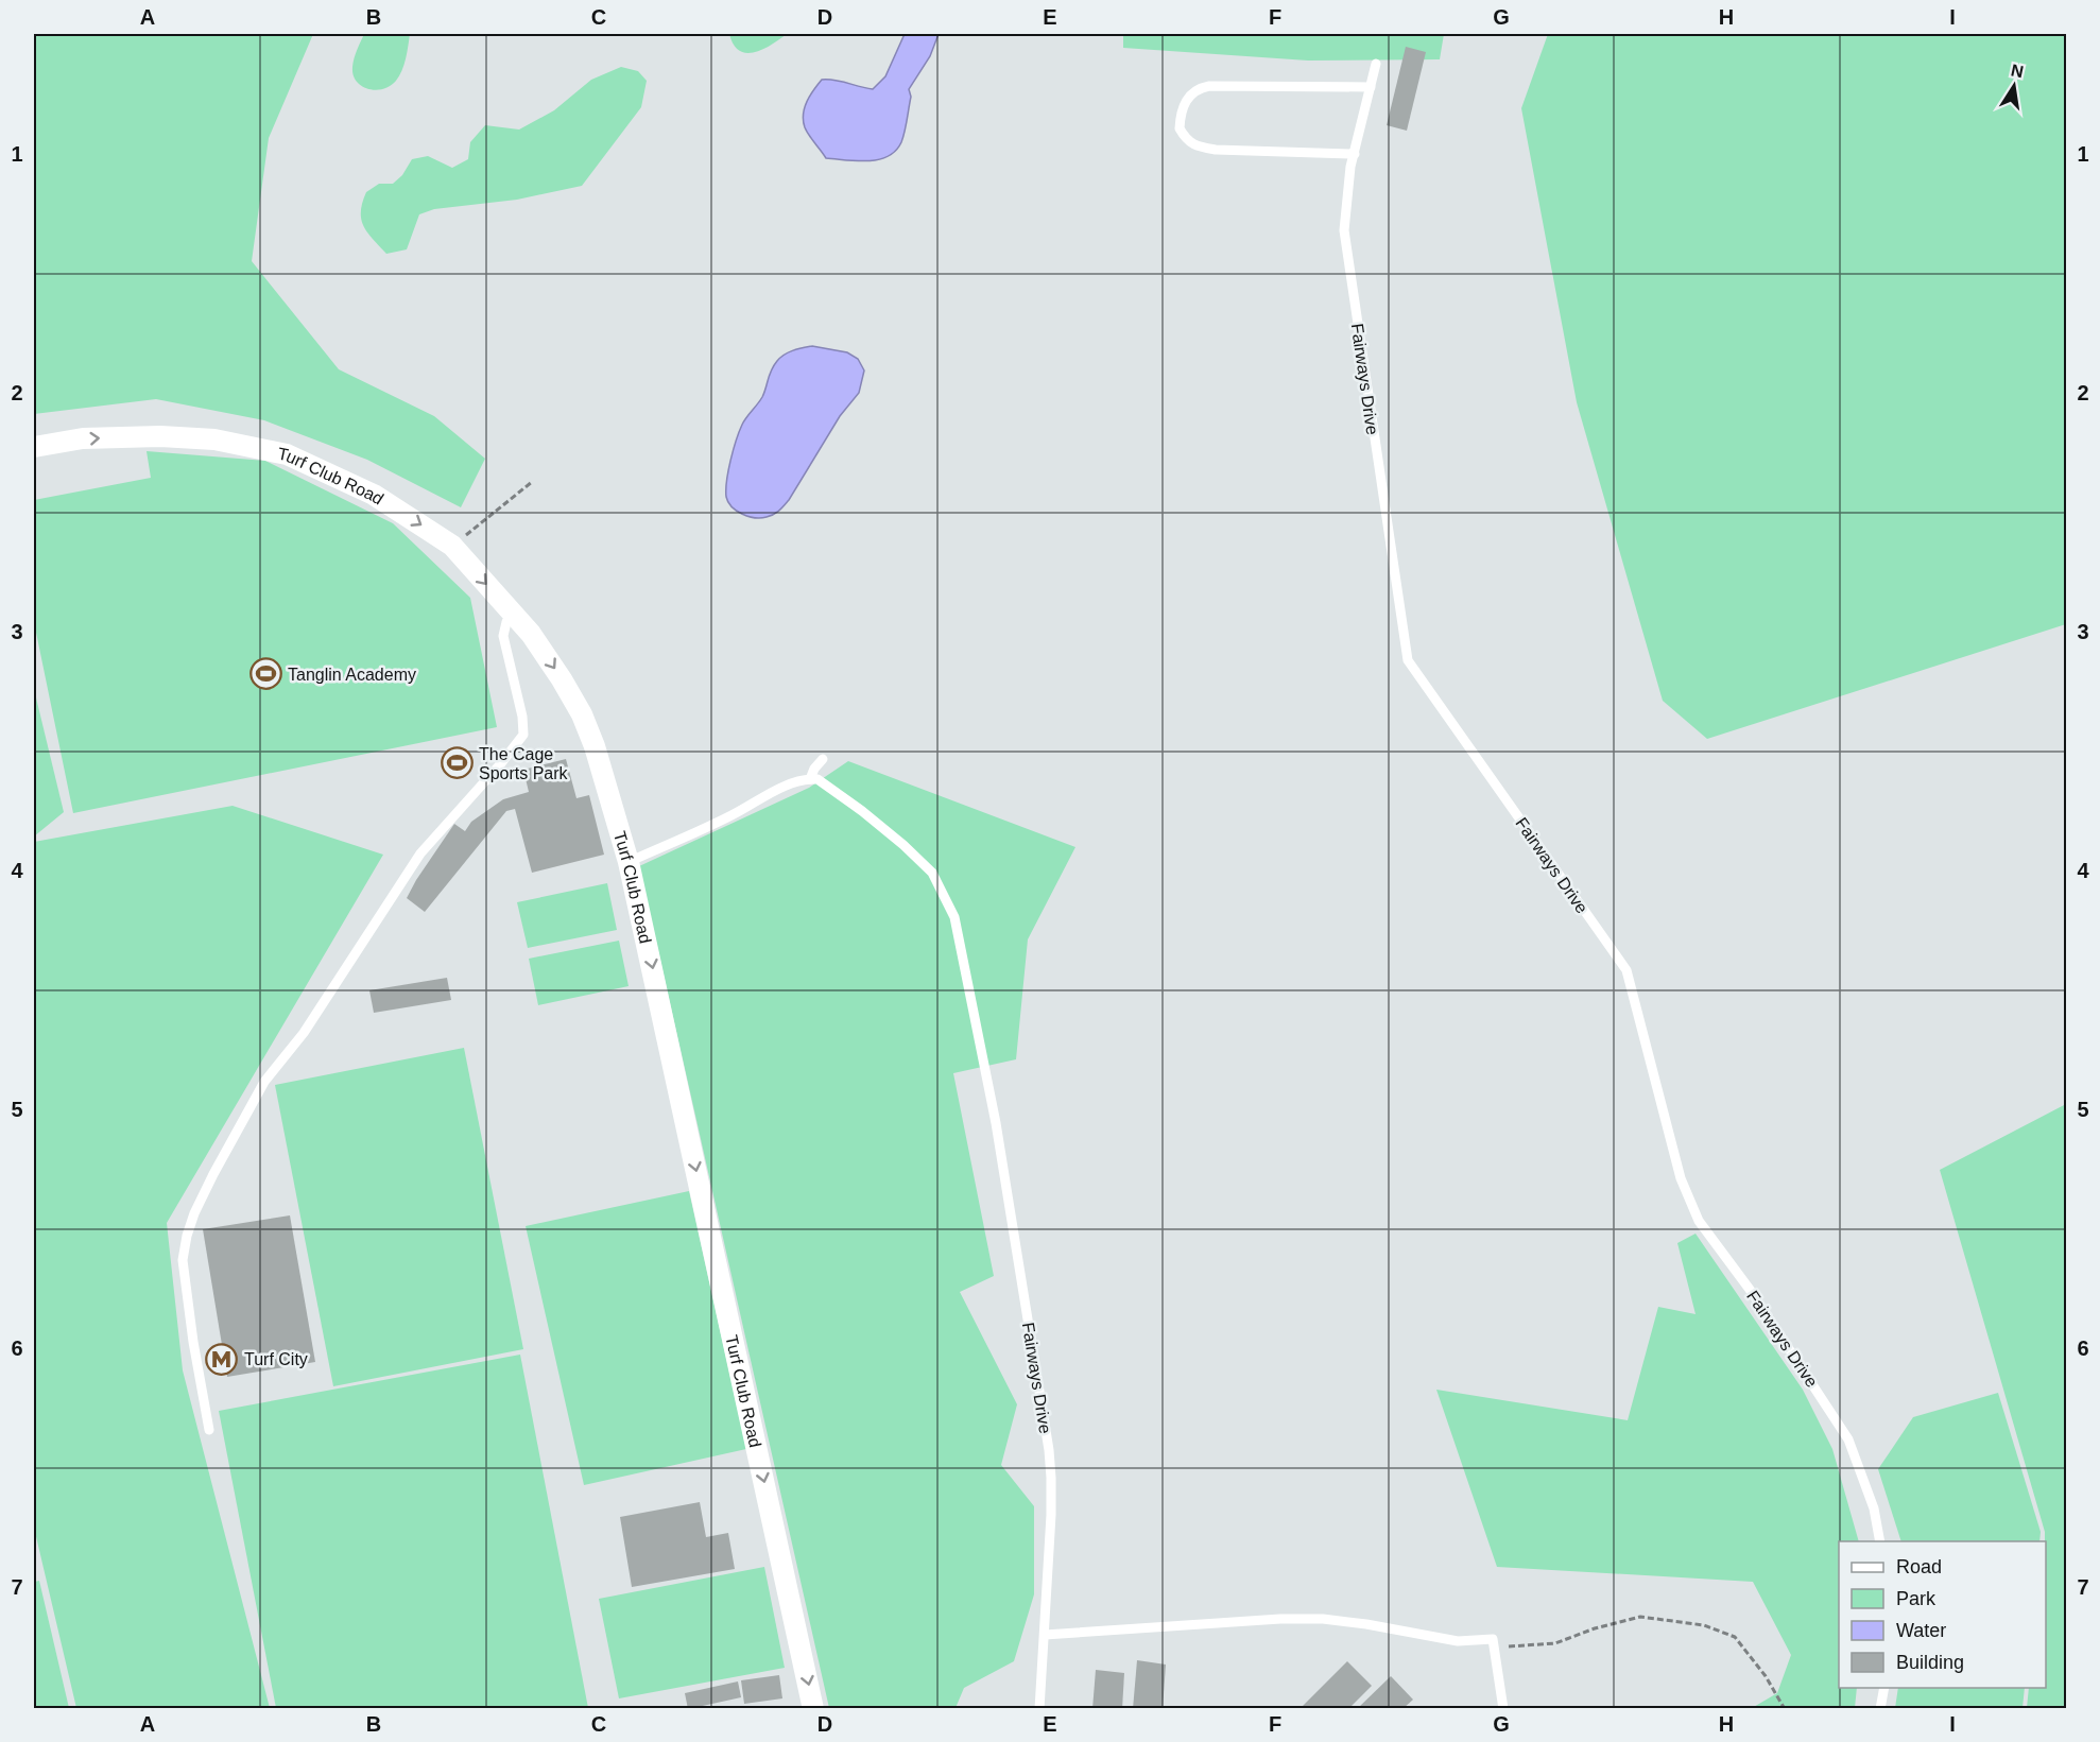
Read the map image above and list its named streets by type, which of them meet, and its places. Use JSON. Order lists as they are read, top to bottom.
{
  "streets": {
    "street": ["Turf Club Road"],
    "lane": ["Fairways Drive"]
  },
  "one_way": ["Turf Club Road"],
  "places": {
    "sports": ["Tanglin Academy", "The Cage Sports Park"],
    "metro station": ["Turf City"]
  },
  "legend": [
    "Road",
    "Park",
    "Water",
    "Building"
  ],
  "north": "top",
  "grid": {
    "columns": [
      "A",
      "B",
      "C",
      "D",
      "E",
      "F",
      "G",
      "H",
      "I"
    ],
    "rows": [
      "1",
      "2",
      "3",
      "4",
      "5",
      "6",
      "7"
    ]
  }
}
